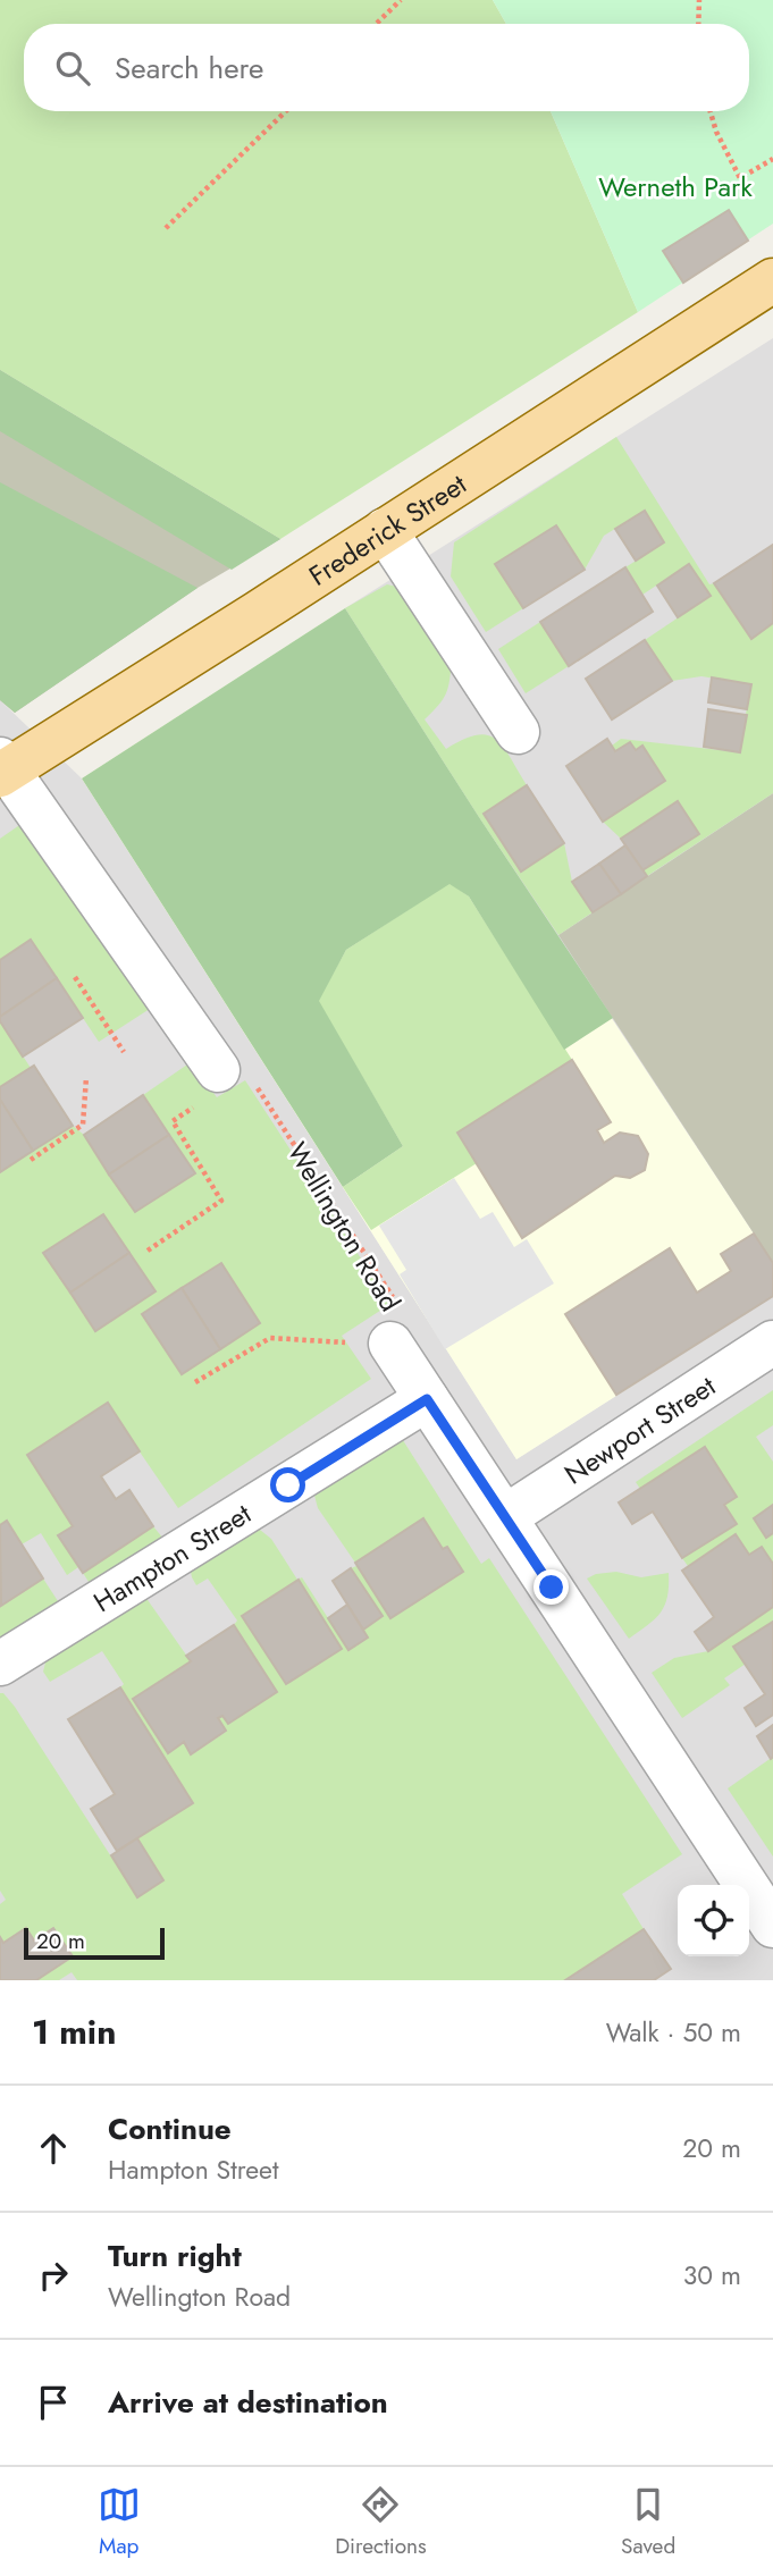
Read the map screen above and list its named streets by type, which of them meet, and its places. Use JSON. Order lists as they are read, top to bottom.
{
  "streets": {
    "main road": ["Frederick Street"],
    "street": ["Wellington Road", "Newport Street", "Hampton Street"]
  },
  "crossings": [
    ["Wellington Road", "Newport Street"],
    ["Wellington Road", "Hampton Street"]
  ],
  "parks": ["Werneth Park"],
  "scale_bar": "20 m",
  "page": {
    "search": "Search here",
    "scale": "20 m",
    "heading": ["1 min", "Walk · 50 m"],
    "list": [
      ["Continue", "Hampton Street", "20 m"],
      ["Turn right", "Wellington Road", "30 m"],
      "Arrive at destination"
    ],
    "nav": ["Map", "Directions", "Saved"]
  }
}
